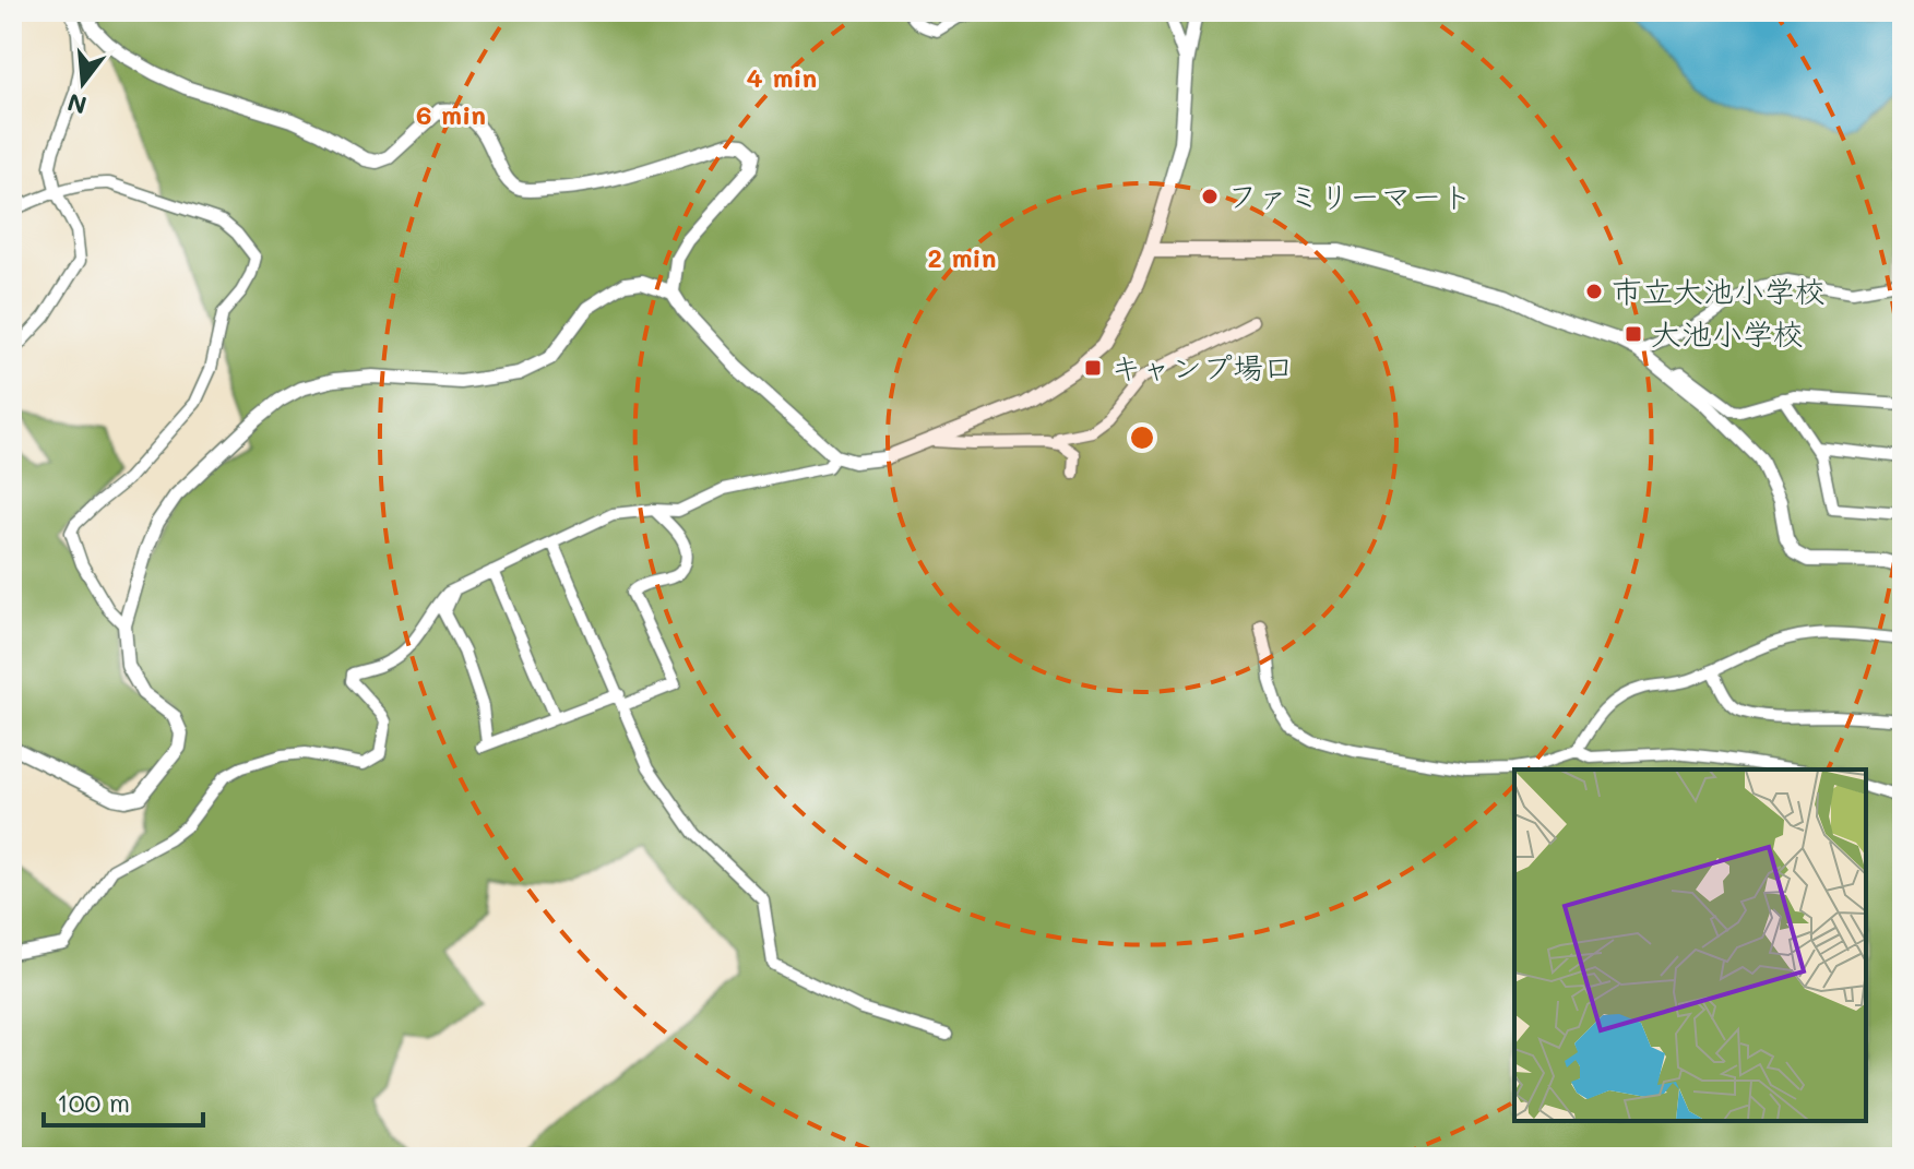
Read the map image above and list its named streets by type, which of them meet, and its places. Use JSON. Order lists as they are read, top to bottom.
{
  "places": {
    "other": ["ファミリーマート", "市立大池小学校"],
    "transit": ["大池小学校", "キャンプ場口"]
  },
  "scale_bar": "100 m",
  "north": "bottom",
  "rings": ["4 min", "6 min", "2 min"]
}
